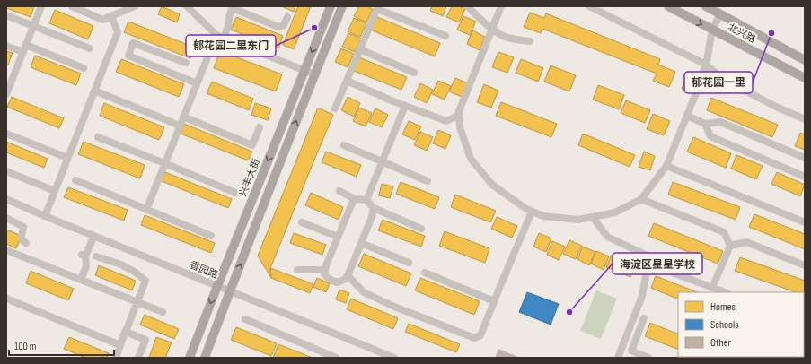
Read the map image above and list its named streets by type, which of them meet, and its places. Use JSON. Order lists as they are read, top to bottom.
{
  "streets": {
    "main road": ["北兴路", "兴丰大街"],
    "street": ["香园路"]
  },
  "crossings": [
    ["兴丰大街", "香园路"]
  ],
  "places": ["郁花园二里东门", "郁花园一里", "海淀区星星学校"],
  "legend": ["Homes", "Schools", "Other"],
  "scale_bar": "100 m"
}
